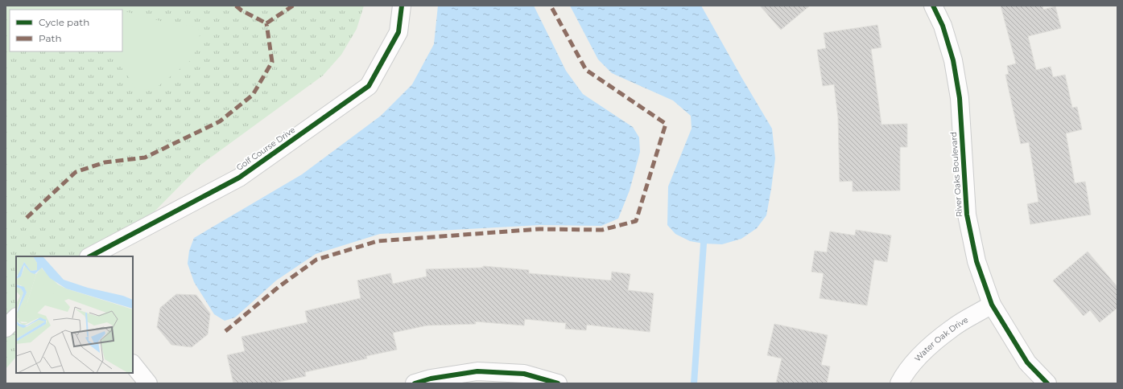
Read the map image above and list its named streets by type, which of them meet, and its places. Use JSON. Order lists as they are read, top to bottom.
{
  "streets": {
    "street": ["Golf Course Drive", "River Oaks Boulevard", "Water Oak Drive"]
  },
  "crossings": [
    ["River Oaks Boulevard", "Water Oak Drive"]
  ],
  "legend": ["Cycle path", "Path"]
}
